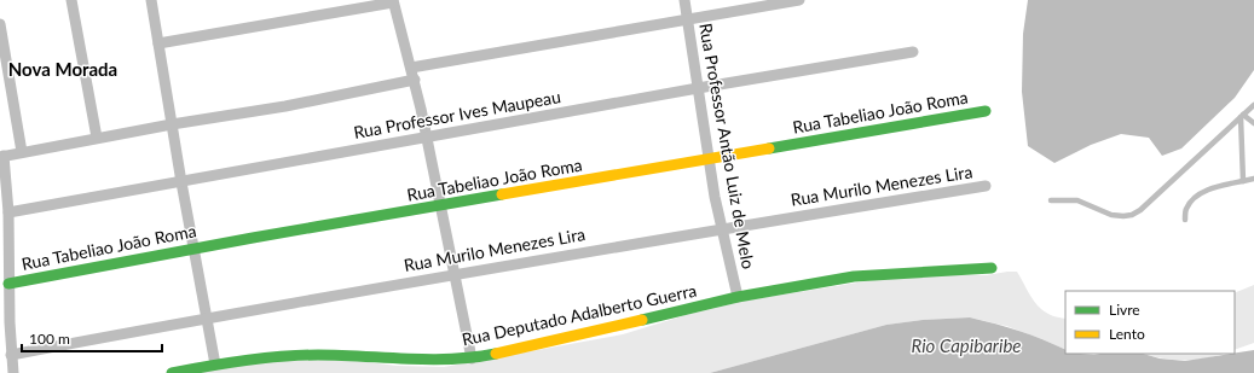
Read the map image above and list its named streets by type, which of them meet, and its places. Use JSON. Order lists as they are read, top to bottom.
{
  "streets": {
    "street": [
      "Rua Tabeliao João Roma",
      "Rua Professor Ives Maupeau",
      "Rua Professor Antão Luiz de Melo",
      "Rua Murilo Menezes Lira",
      "Rua Deputado Adalberto Guerra"
    ]
  },
  "crossings": [
    ["Rua Tabeliao João Roma", "Rua Professor Antão Luiz de Melo"],
    ["Rua Professor Ives Maupeau", "Rua Professor Antão Luiz de Melo"],
    ["Rua Professor Antão Luiz de Melo", "Rua Murilo Menezes Lira"],
    ["Rua Professor Antão Luiz de Melo", "Rua Deputado Adalberto Guerra"]
  ],
  "districts": ["Nova Morada"],
  "water": ["Rio Capibaribe"],
  "legend": ["Livre", "Lento"],
  "scale_bar": "100 m"
}
